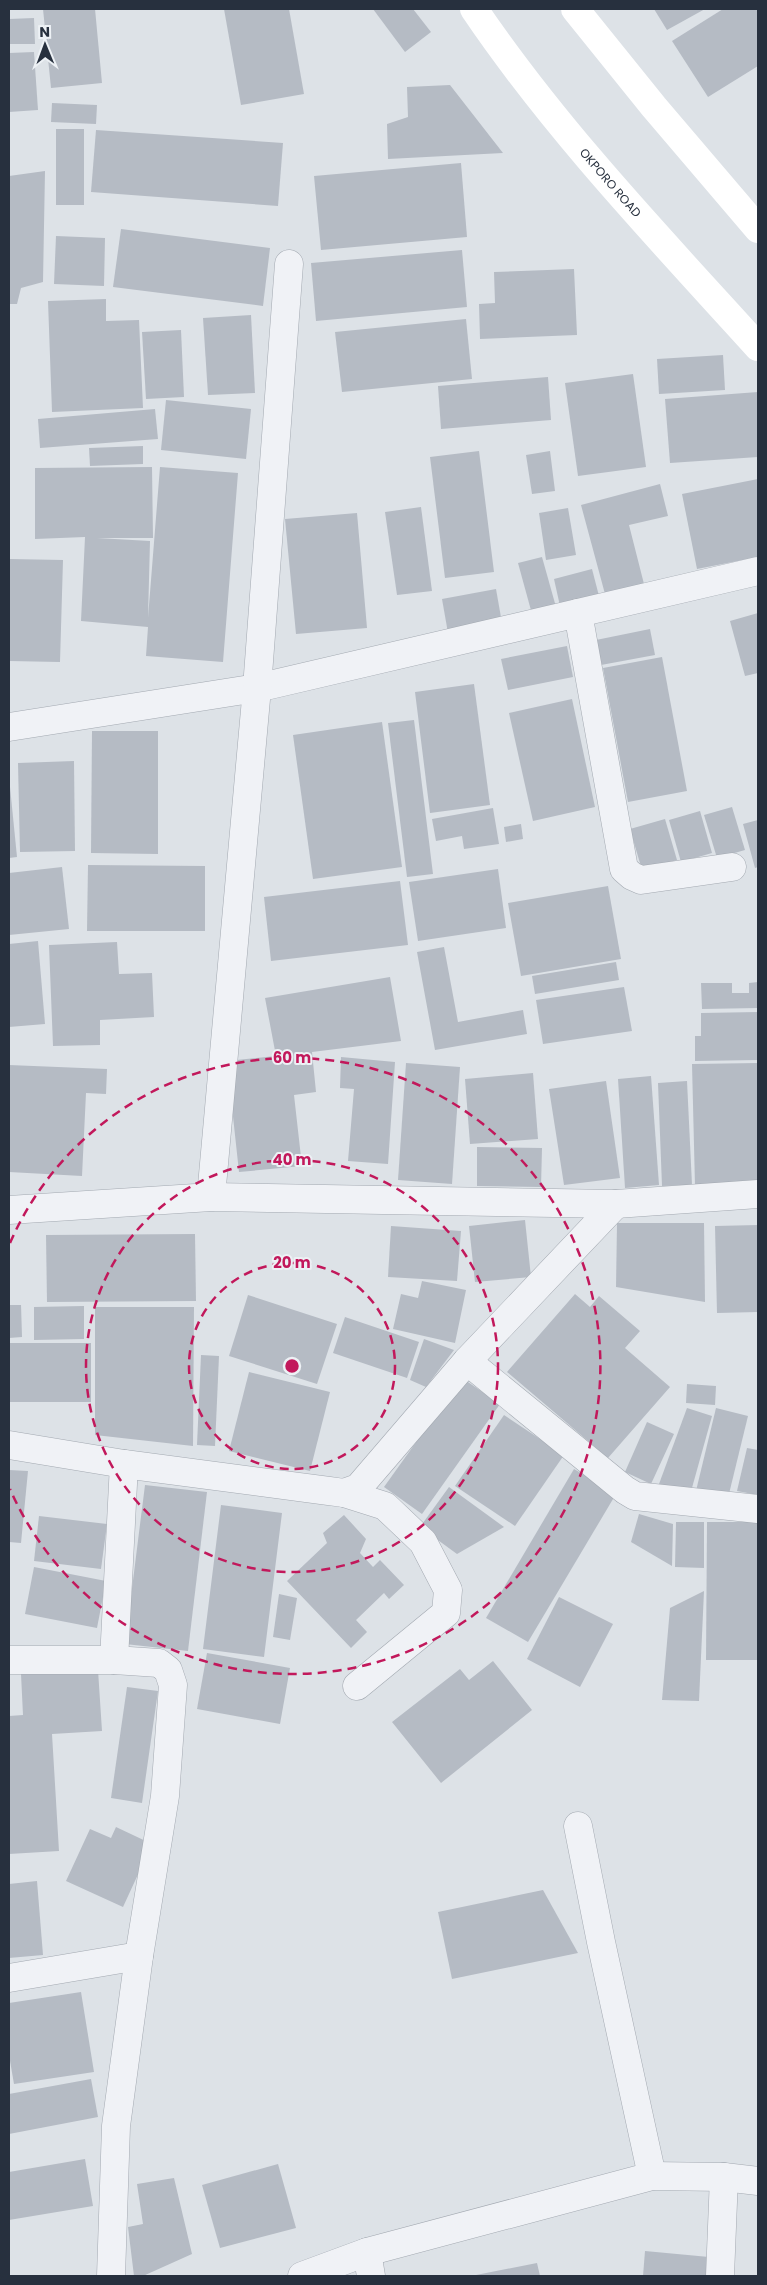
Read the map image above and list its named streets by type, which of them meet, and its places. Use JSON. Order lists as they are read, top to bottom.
{
  "streets": {
    "main road": ["OKPORO ROAD"]
  },
  "north": "top",
  "rings": ["60 m", "40 m", "20 m"]
}
